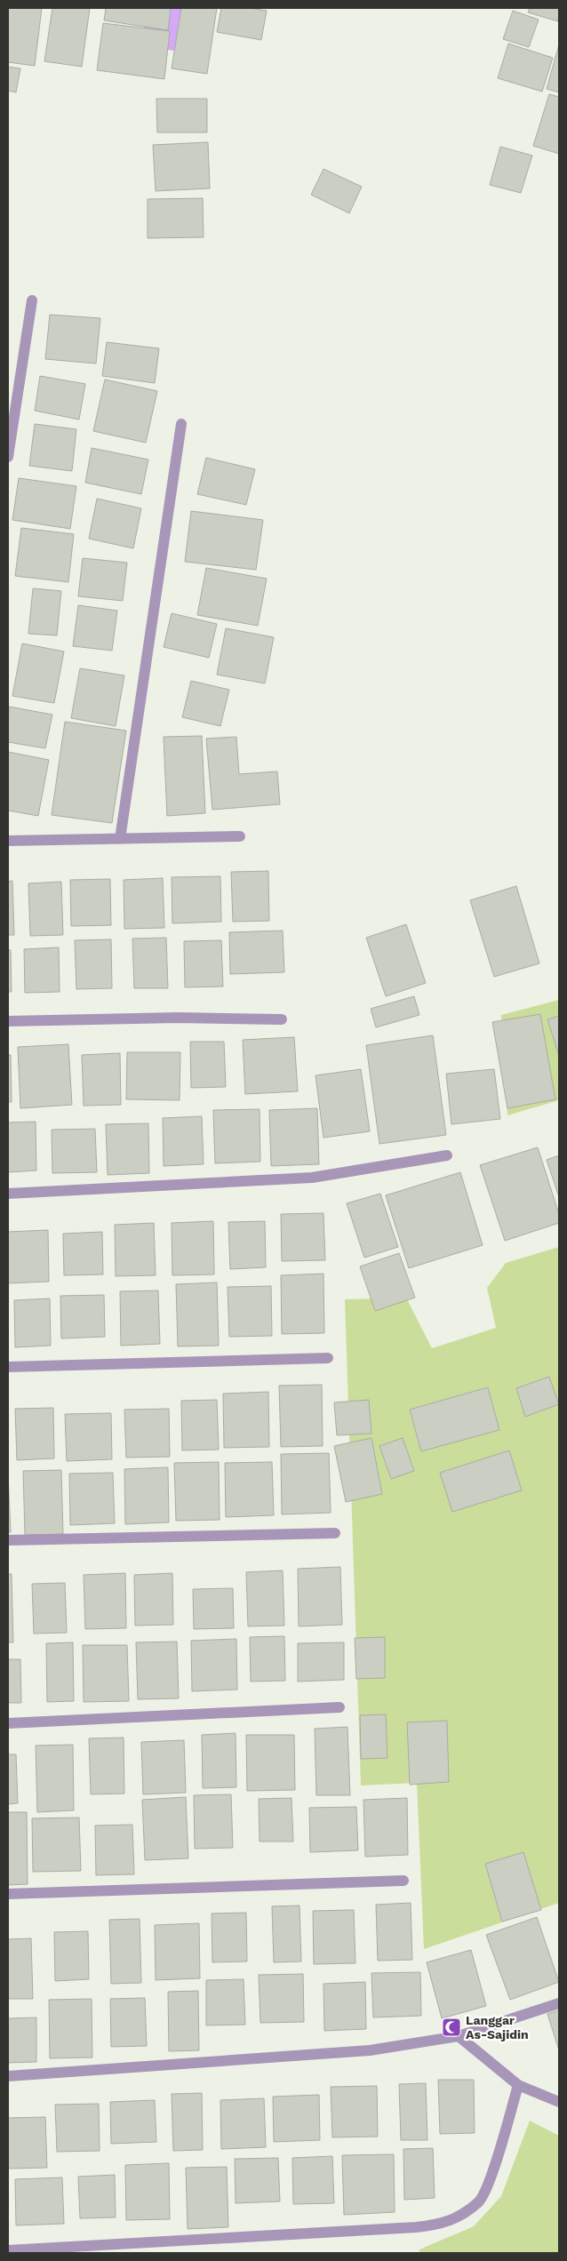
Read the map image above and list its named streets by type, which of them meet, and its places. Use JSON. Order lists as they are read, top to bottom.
{
  "places": {
    "mosque": ["Langgar As-Sajidin"]
  }
}
